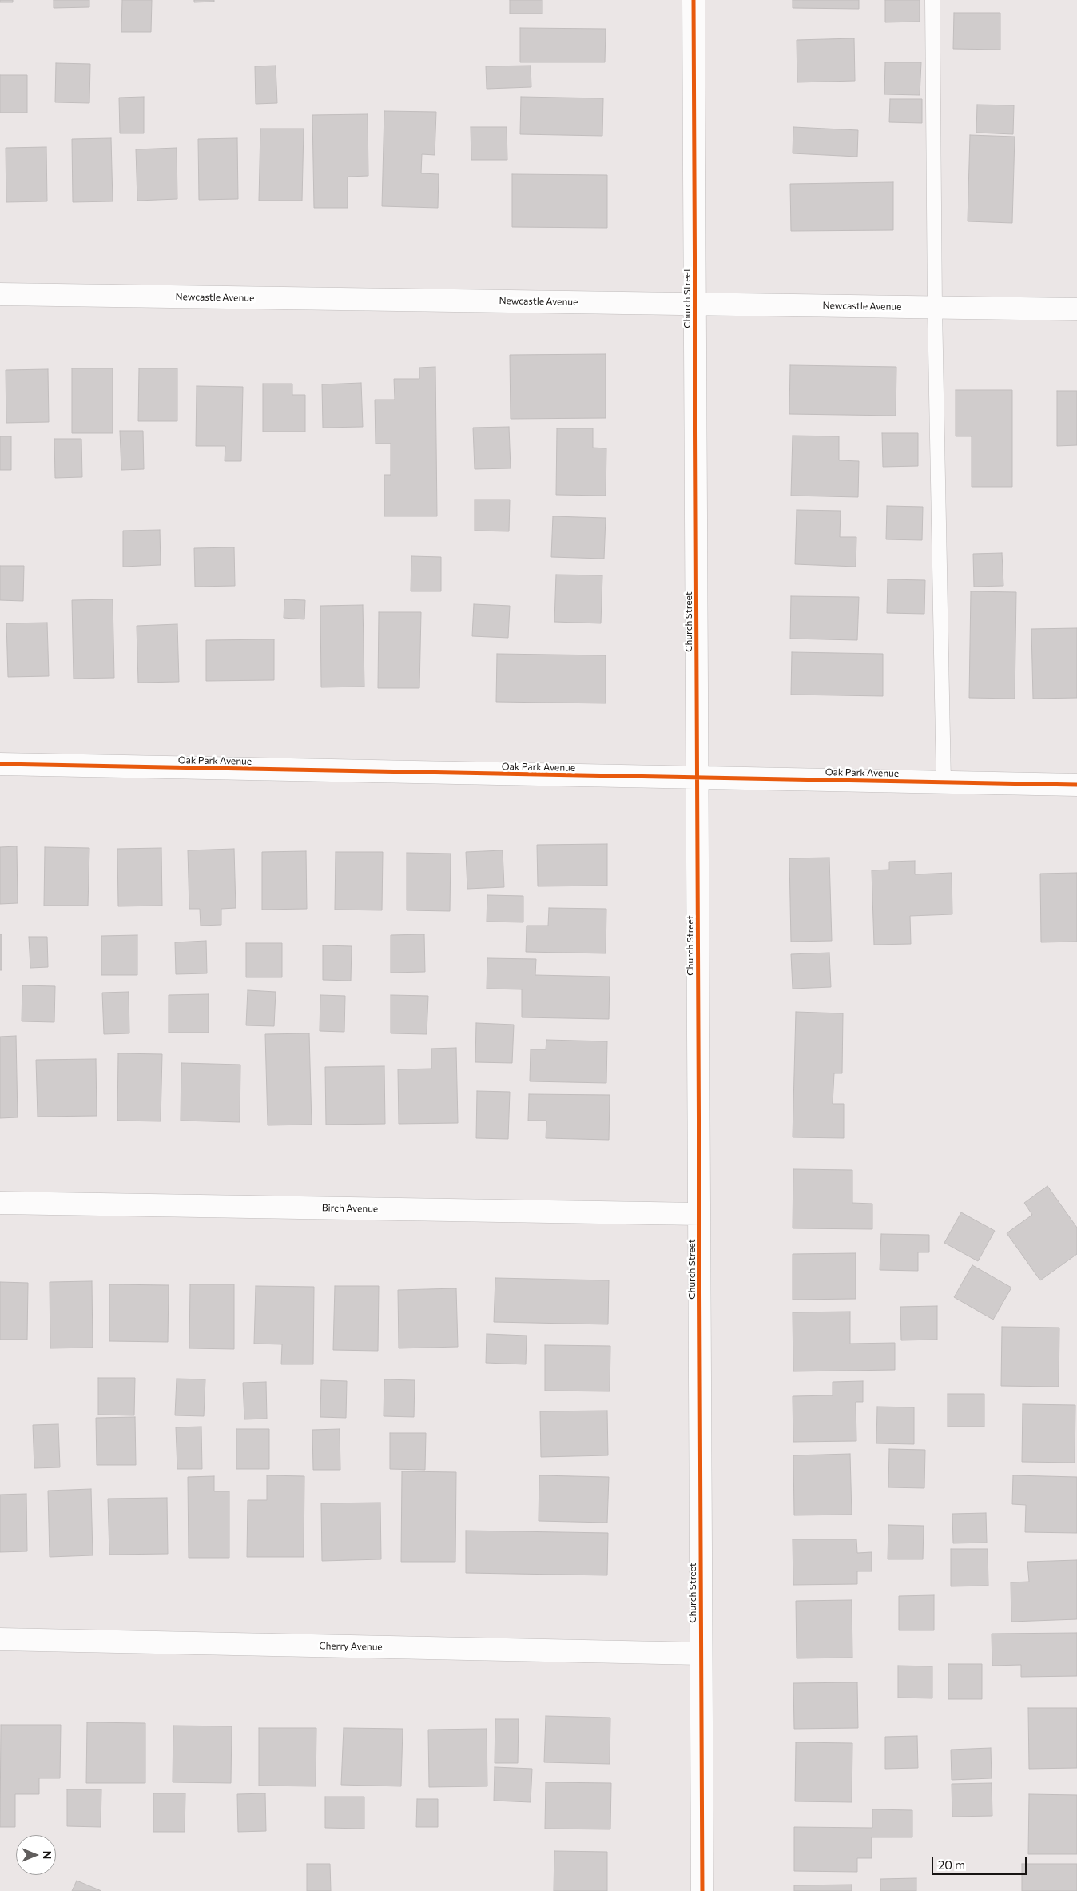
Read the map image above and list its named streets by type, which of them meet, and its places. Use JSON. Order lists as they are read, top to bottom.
{
  "streets": {
    "street": [
      "Newcastle Avenue",
      "Church Street",
      "Oak Park Avenue",
      "Birch Avenue",
      "Cherry Avenue"
    ]
  },
  "crossings": [
    ["Newcastle Avenue", "Church Street"],
    ["Church Street", "Oak Park Avenue"],
    ["Church Street", "Birch Avenue"],
    ["Church Street", "Cherry Avenue"]
  ],
  "scale_bar": "20 m",
  "north": "right"
}
